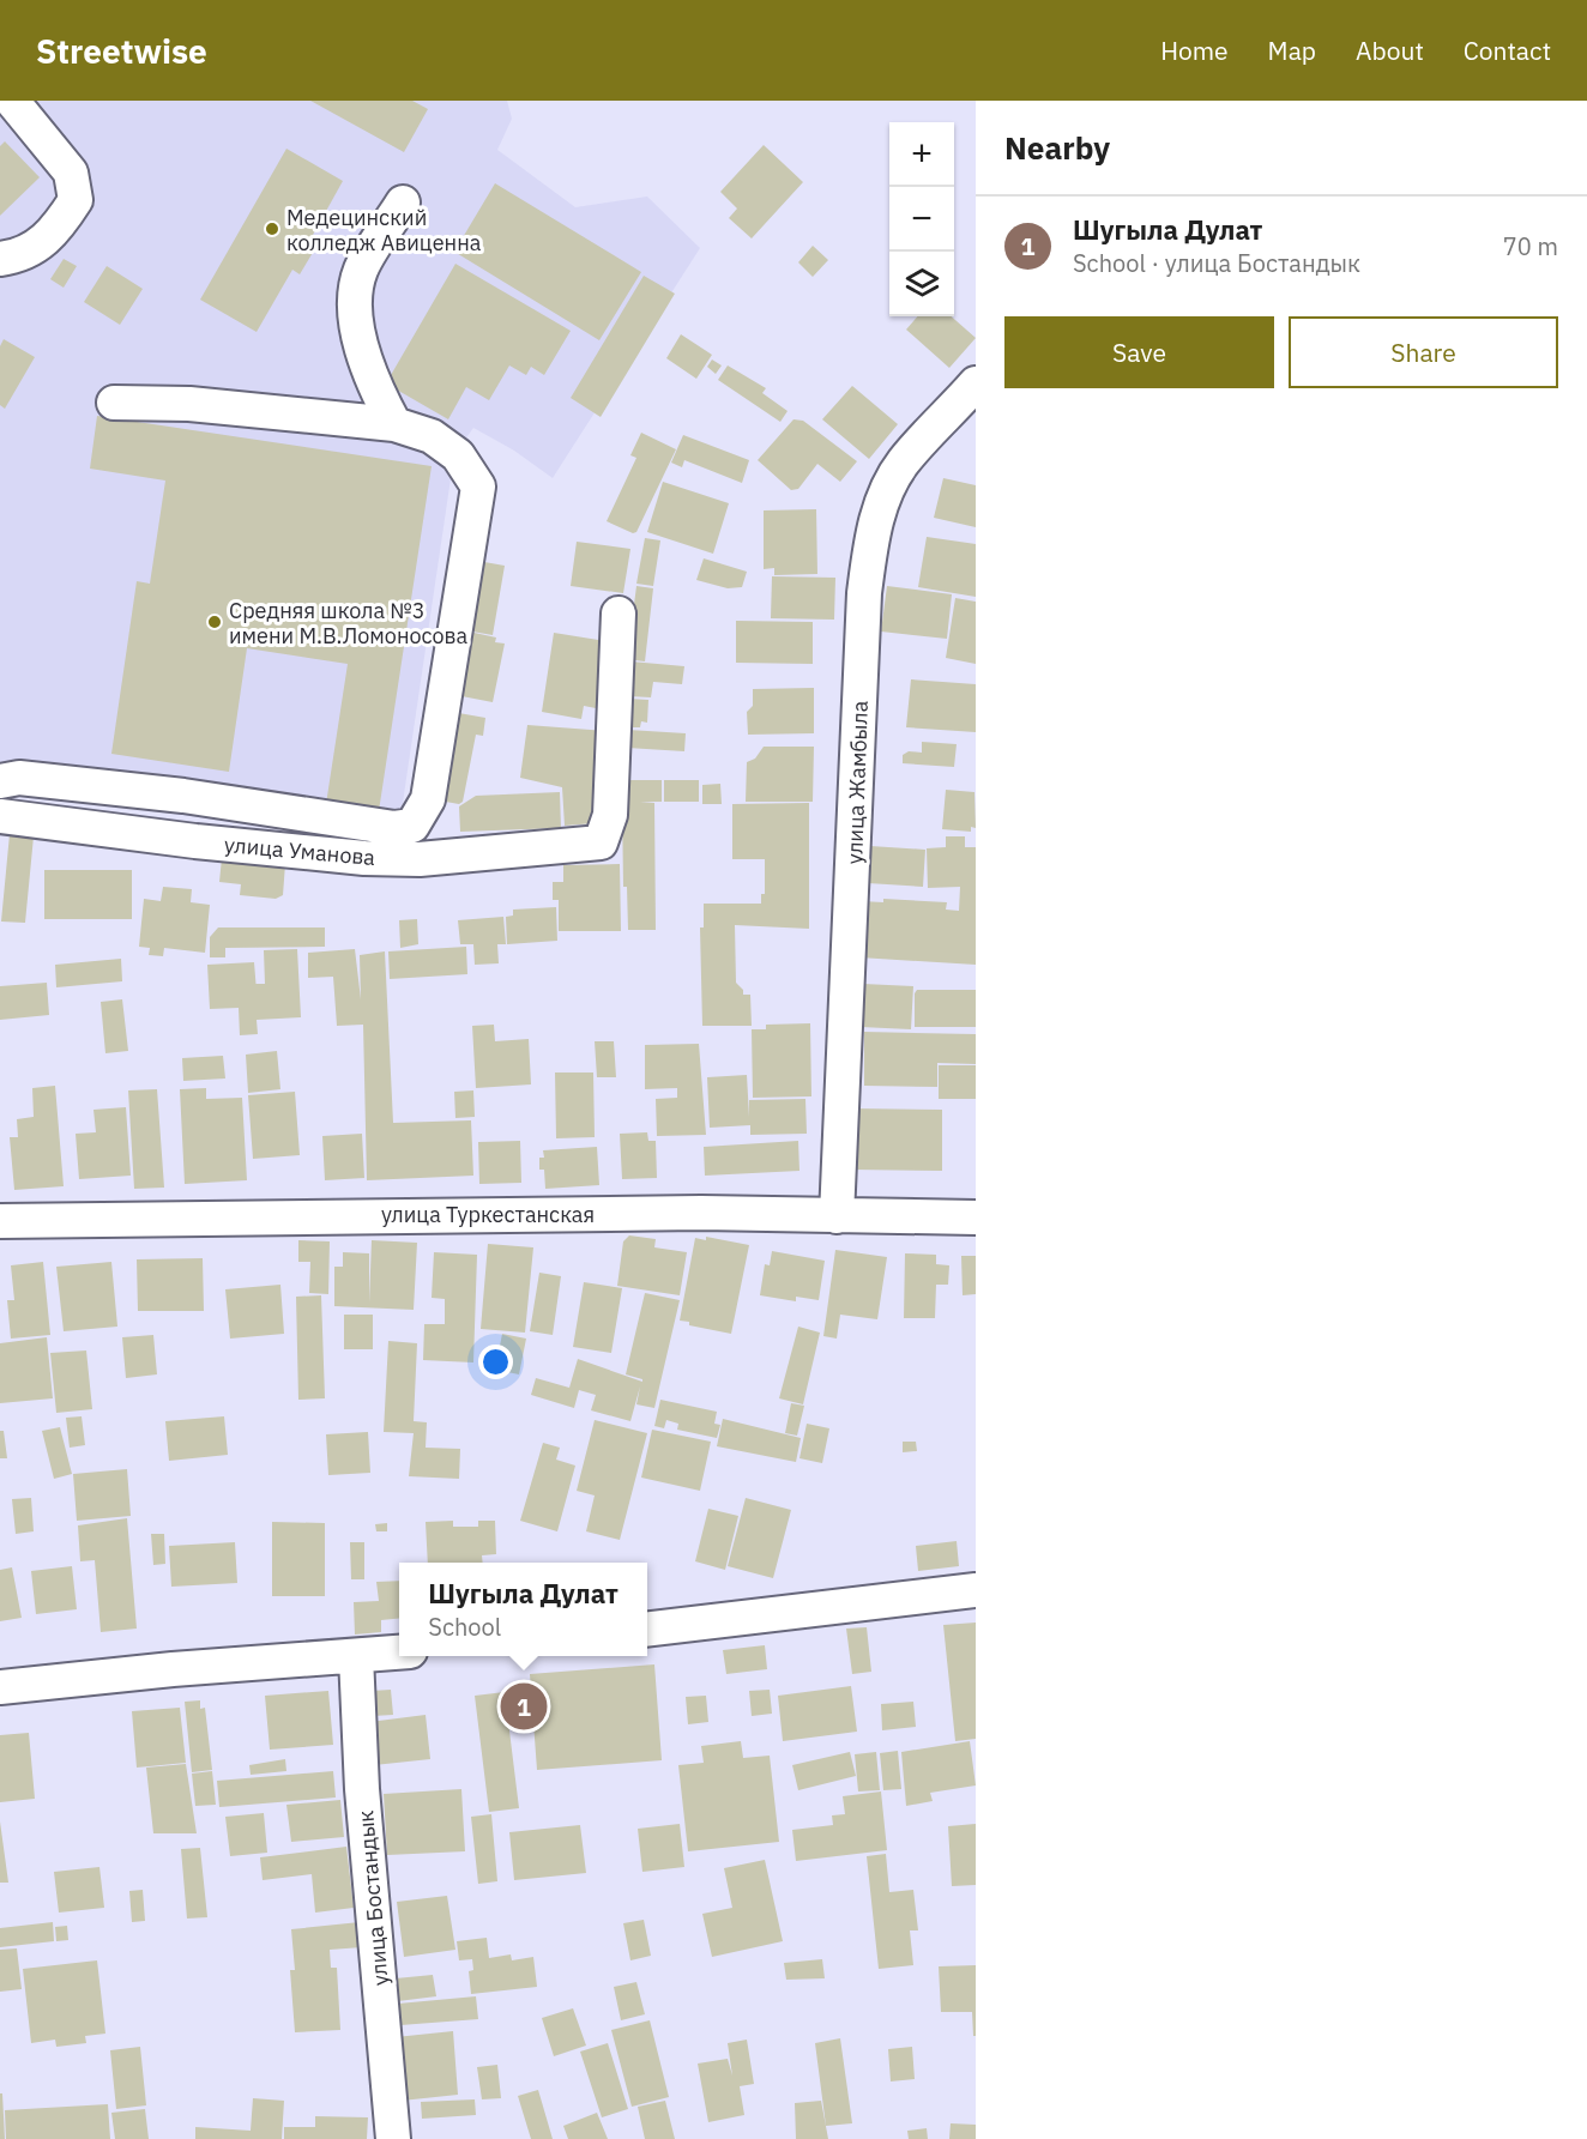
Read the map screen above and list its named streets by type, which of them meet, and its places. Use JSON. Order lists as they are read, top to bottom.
{
  "streets": {
    "street": [
      "улица Жамбыла",
      "улица Уманова",
      "улица Туркестанская",
      "улица Бостандык"
    ]
  },
  "crossings": [
    ["улица Жамбыла", "улица Туркестанская"]
  ],
  "places": ["Медецинский колледж Авиценна", "Средняя школа №3 имени М.В.Ломоносова"],
  "page": {
    "header": "Streetwise",
    "nav": [
      "Home",
      "Map",
      "About",
      "Contact"
    ],
    "heading": "Nearby",
    "map_buttons": ["+", "−"],
    "list": [
      {
        "mark": "1",
        "name": "Шугыла Дулат",
        "note": "School · улица Бостандык",
        "value": "70 m"
      }
    ],
    "buttons": ["Save", "Share"],
    "popup": ["Шугыла Дулат", "School"],
    "pins": "1"
  }
}
